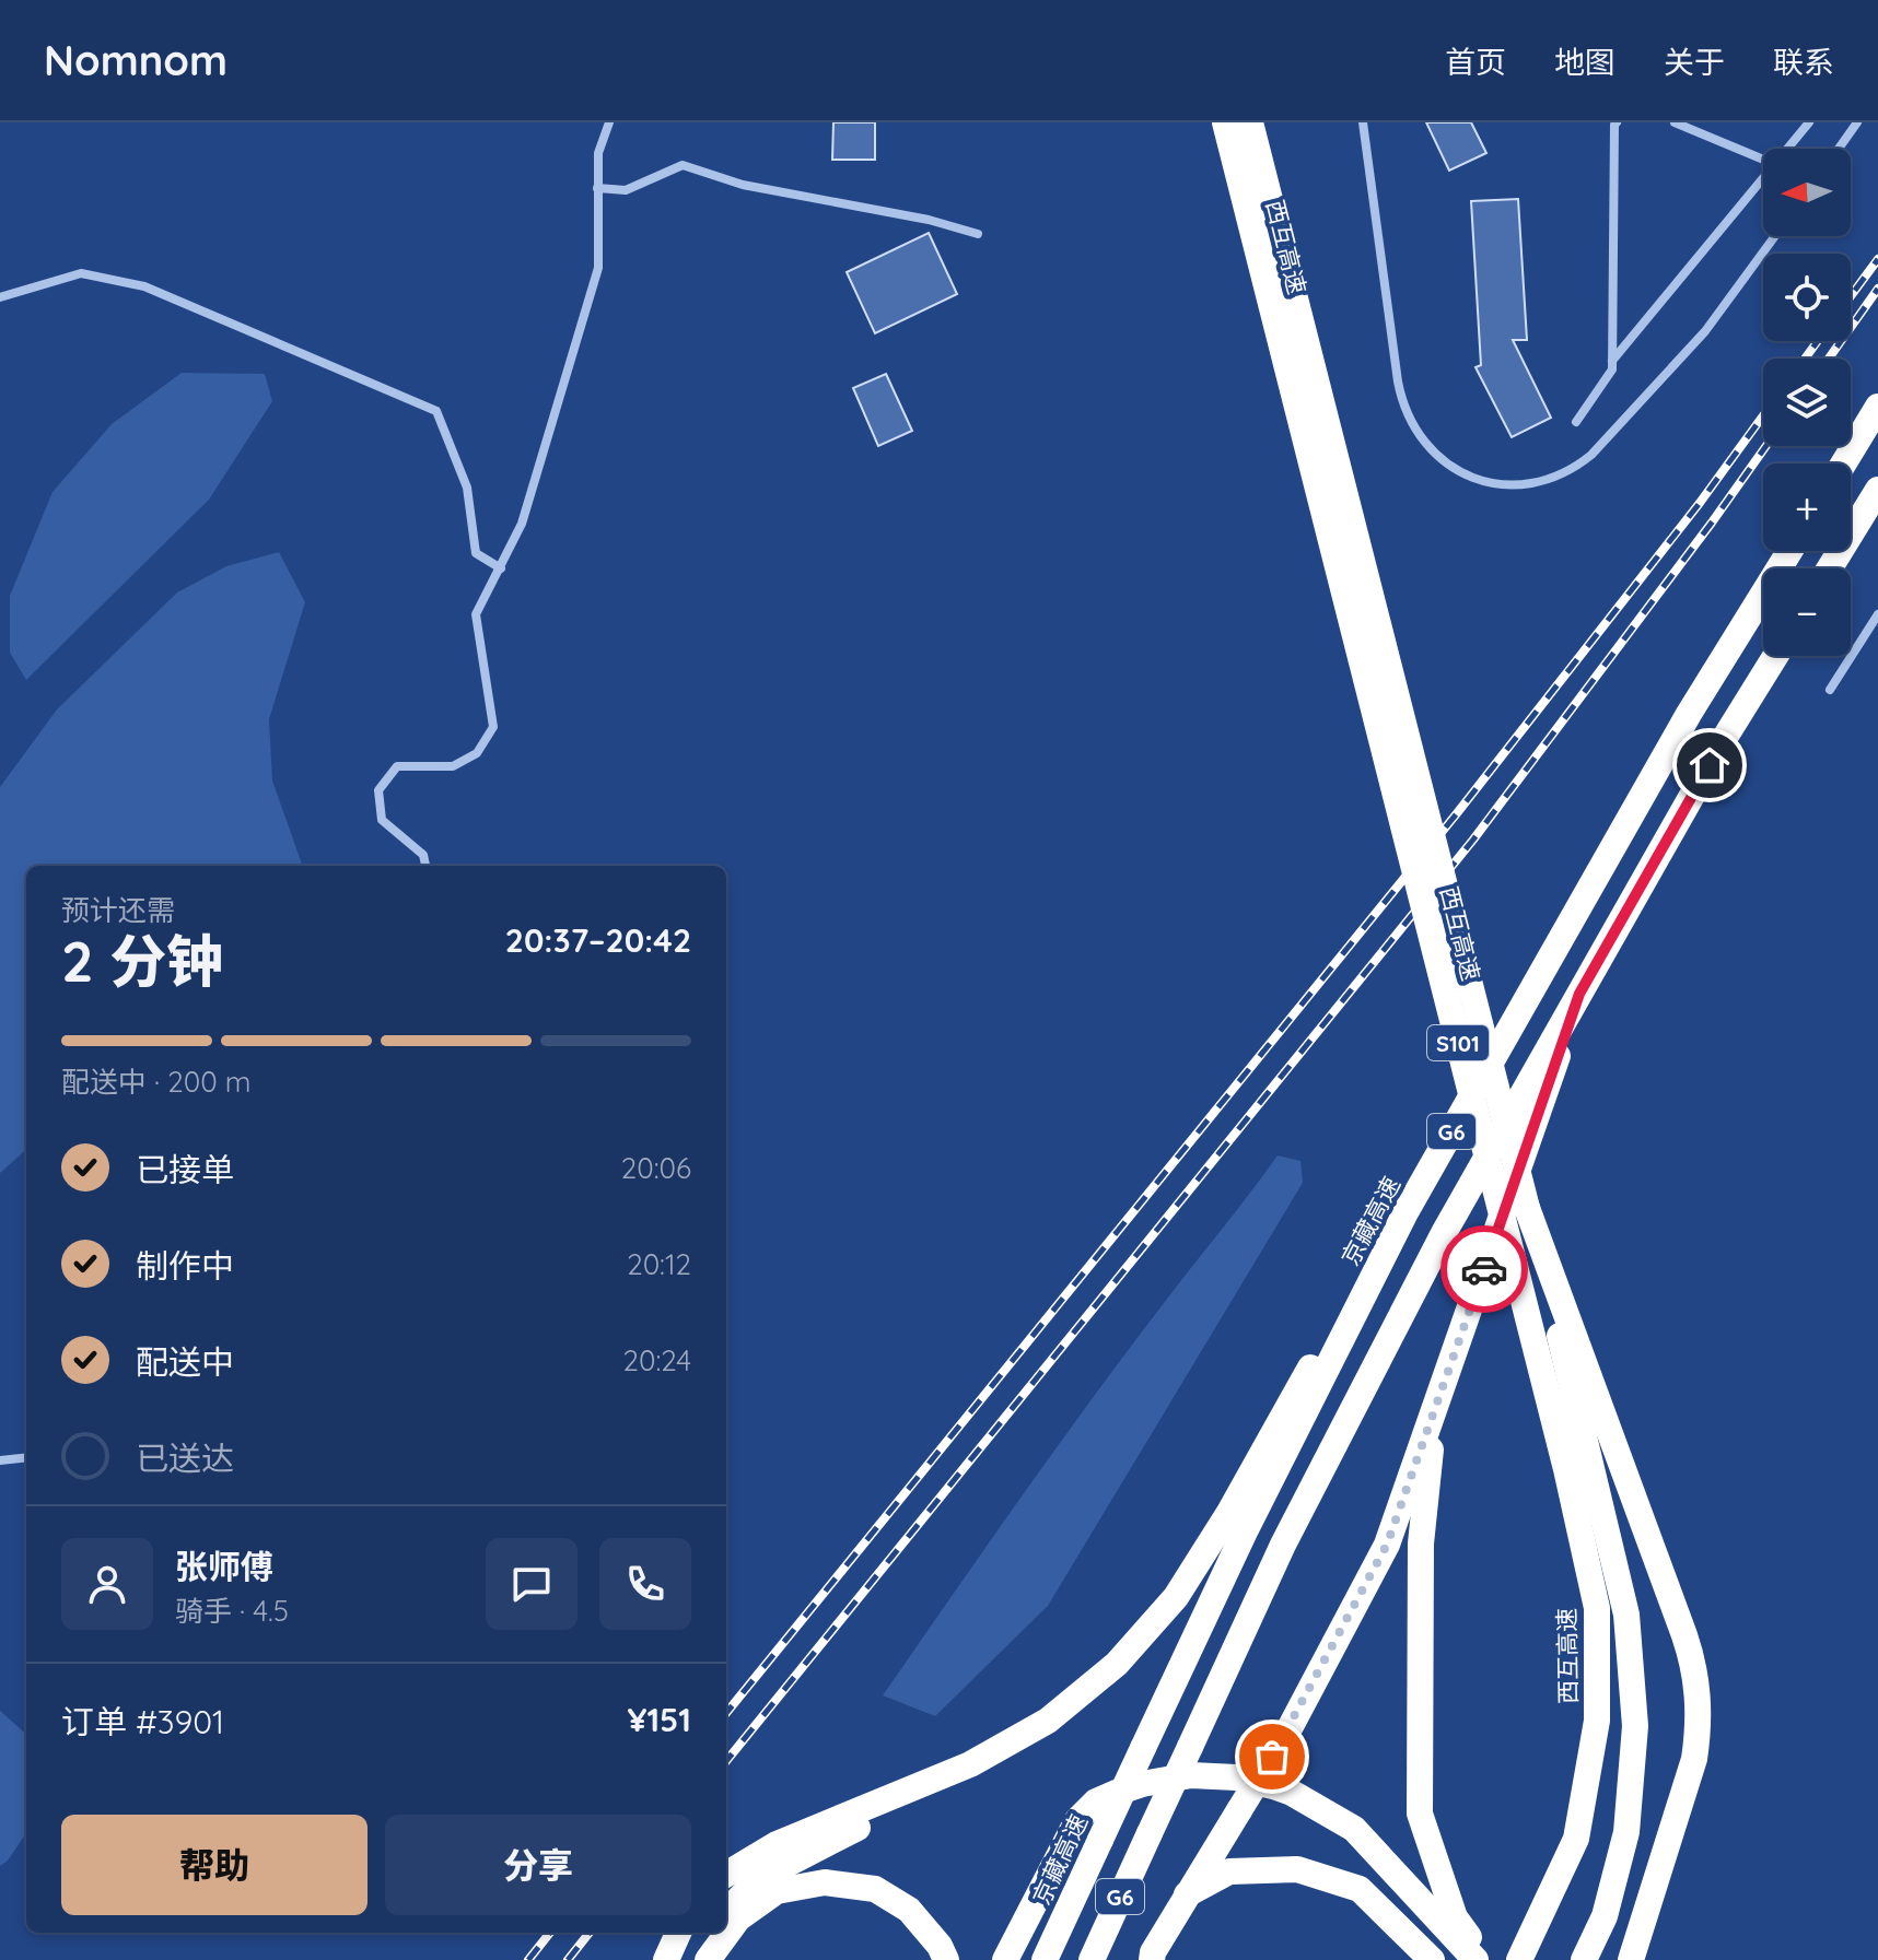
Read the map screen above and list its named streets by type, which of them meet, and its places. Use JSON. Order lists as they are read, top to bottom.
{
  "streets": {
    "highway": [
      "西互高速",
      "S101",
      "G6",
      "京藏高速"
    ]
  },
  "crossings": [
    ["西互高速", "S101"]
  ],
  "north": "left",
  "page": {
    "header": "Nomnom",
    "nav": [
      "首页",
      "地图",
      "关于",
      "联系"
    ],
    "map_buttons": ["+", "−"],
    "heading": ["2 分钟", "预计还需", "20:37–20:42"],
    "panel": [
      "张师傅",
      "骑手 · 4.5",
      "订单 #3901",
      "¥151"
    ],
    "bar": "配送中 · 200 m",
    "list": [
      ["已接单", "20:06"],
      ["制作中", "20:12"],
      ["配送中", "20:24"],
      "已送达"
    ],
    "buttons": ["帮助", "分享"]
  }
}
